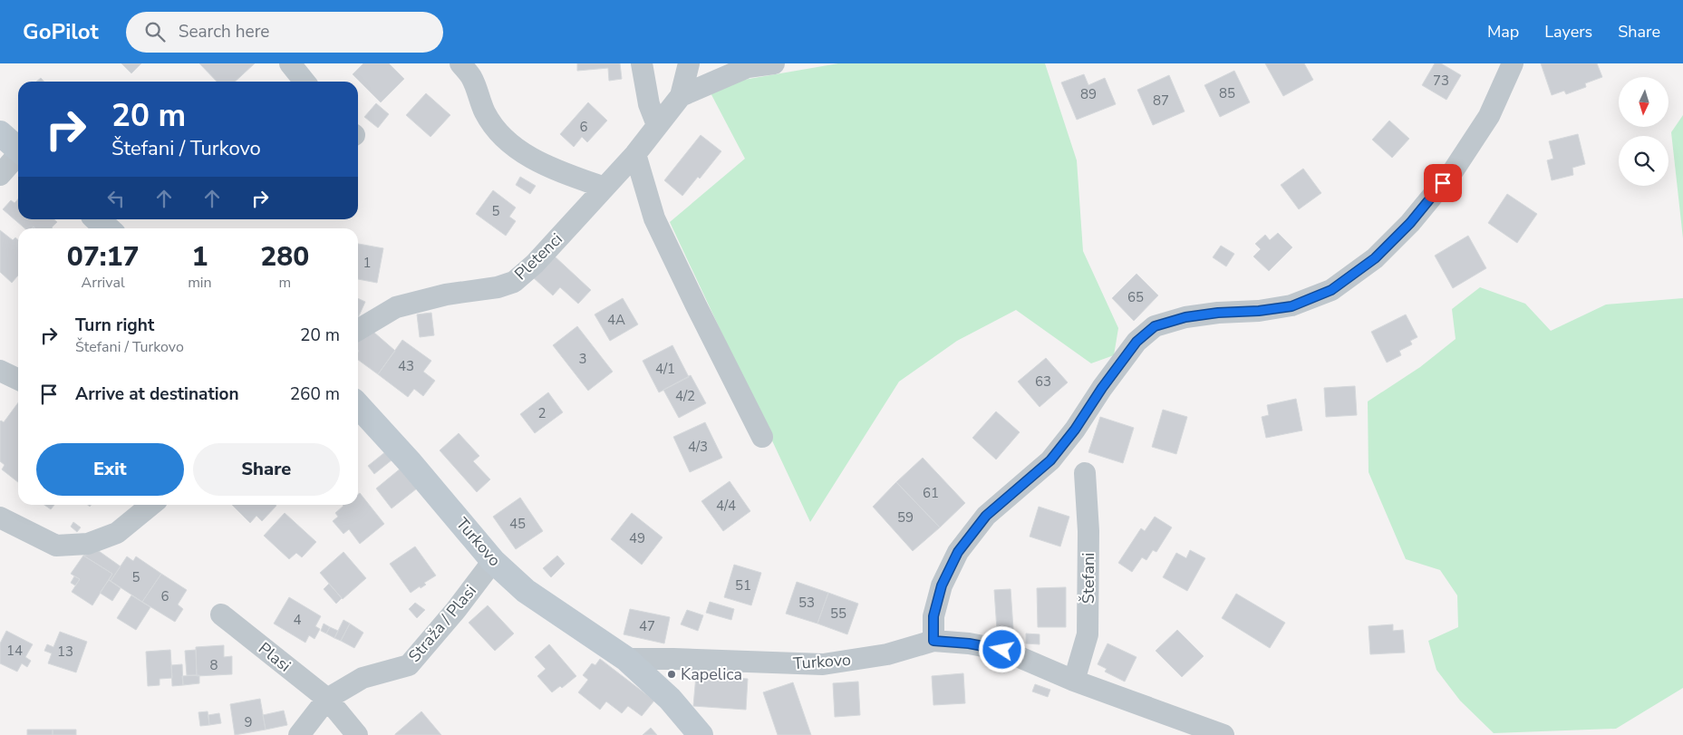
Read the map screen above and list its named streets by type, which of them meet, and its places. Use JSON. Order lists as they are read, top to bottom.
{
  "streets": {
    "main road": ["Turkovo"],
    "street": [
      "Pletenci",
      "Štefani",
      "Straža / Plasi",
      "Plasi"
    ]
  },
  "crossings": [
    ["Turkovo", "Straža / Plasi"],
    ["Straža / Plasi", "Plasi"]
  ],
  "places": ["Kapelica"],
  "house_numbers": [
    "73",
    "85",
    "89",
    "87",
    "6",
    "5",
    "1",
    "65",
    "4A",
    "3",
    "43",
    "4/1",
    "63",
    "4/2",
    "2",
    "4/3",
    "61",
    "4/4",
    "59",
    "45",
    "49",
    "5",
    "51",
    "6",
    "53",
    "55",
    "4",
    "47",
    "14",
    "13",
    "8",
    "9"
  ],
  "north": "bottom",
  "page": {
    "header": "GoPilot",
    "search": "Search here",
    "nav": ["Map", "Layers", "Share"],
    "turn": ["20 m", "Štefani / Turkovo"],
    "eta": [
      "07:17",
      "Arrival",
      "1",
      "min",
      "280",
      "m"
    ],
    "list": [
      {
        "name": "Turn right",
        "note": "Štefani / Turkovo",
        "value": "20 m"
      },
      {
        "name": "Arrive at destination",
        "value": "260 m"
      }
    ],
    "buttons": ["Exit", "Share"]
  }
}
